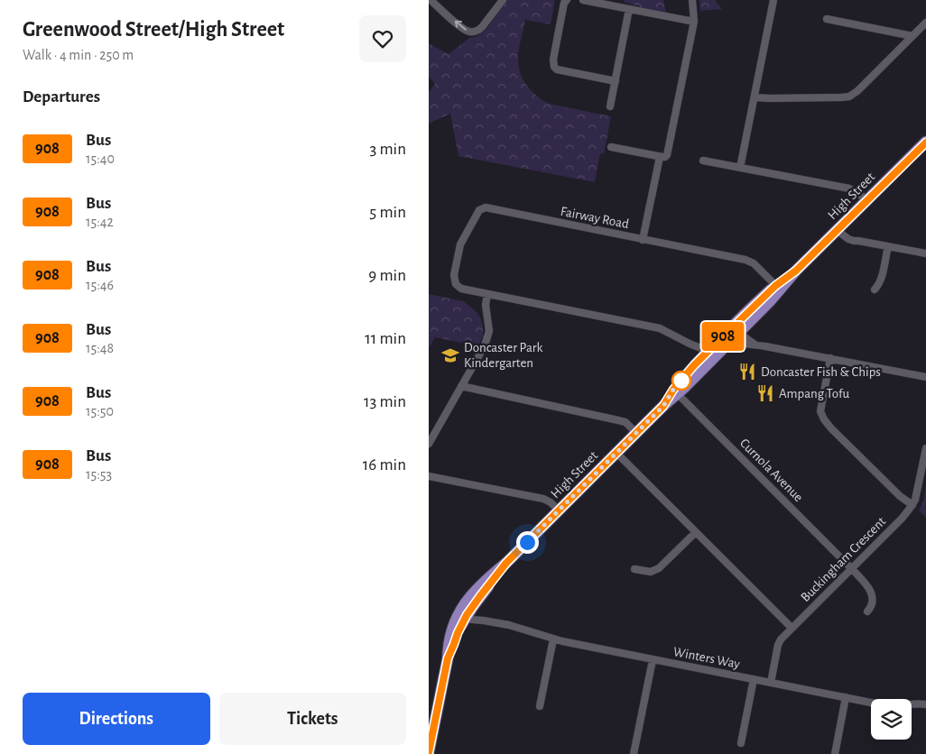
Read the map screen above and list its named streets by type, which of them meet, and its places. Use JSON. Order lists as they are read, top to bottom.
{
  "streets": {
    "main road": ["High Street"],
    "street": [
      "Fairway Road",
      "Curnola Avenue",
      "Buckingham Crescent",
      "Winters Way"
    ]
  },
  "crossings": [
    ["High Street", "Fairway Road"],
    ["High Street", "Curnola Avenue"],
    ["High Street", "Winters Way"],
    ["Curnola Avenue", "Buckingham Crescent"],
    ["Buckingham Crescent", "Winters Way"]
  ],
  "places": {
    "school or university": ["Doncaster Park Kindergarten"],
    "restaurant": ["Doncaster Fish & Chips", "Ampang Tofu"]
  },
  "lines": ["bus line 908"],
  "page": {
    "heading": [
      ["Greenwood Street/High Street", "Walk · 4 min · 250 m"],
      "Departures"
    ],
    "on_map": "908",
    "list": [
      {
        "mark": "908",
        "name": "Bus",
        "note": "15:40",
        "value": "3 min"
      },
      {
        "mark": "908",
        "name": "Bus",
        "note": "15:42",
        "value": "5 min"
      },
      {
        "mark": "908",
        "name": "Bus",
        "note": "15:46",
        "value": "9 min"
      },
      {
        "mark": "908",
        "name": "Bus",
        "note": "15:48",
        "value": "11 min"
      },
      {
        "mark": "908",
        "name": "Bus",
        "note": "15:50",
        "value": "13 min"
      },
      {
        "mark": "908",
        "name": "Bus",
        "note": "15:53",
        "value": "16 min"
      }
    ],
    "buttons": ["Directions", "Tickets"]
  }
}
